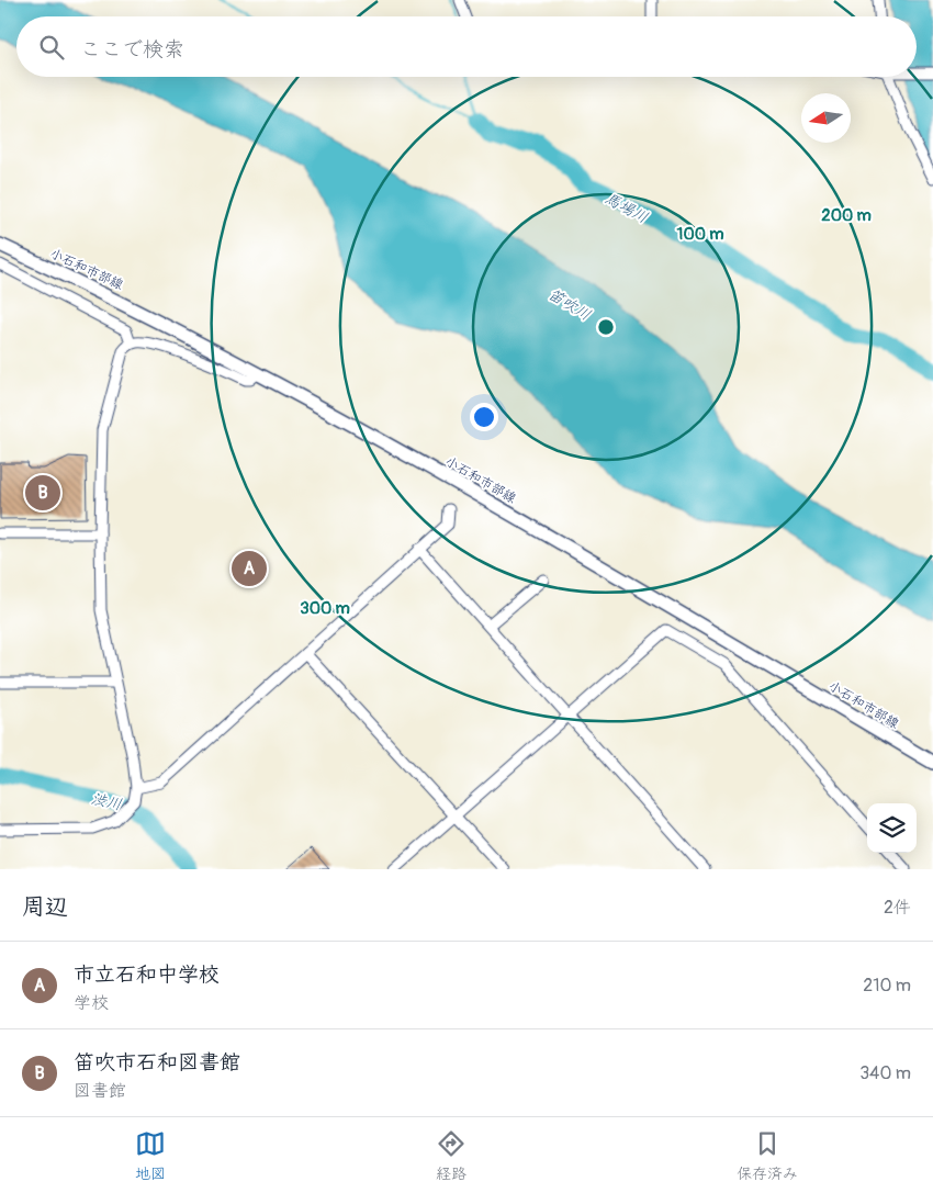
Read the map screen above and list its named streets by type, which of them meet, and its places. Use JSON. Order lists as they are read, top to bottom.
{
  "streets": {
    "main road": ["小石和市部線"]
  },
  "water": ["馬場川", "笛吹川", "渋川"],
  "north": "left",
  "page": {
    "search": "ここで検索",
    "pins": ["B", "A"],
    "heading": ["周辺", "2件"],
    "list": [
      {
        "mark": "A",
        "name": "市立石和中学校",
        "note": "学校",
        "value": "210 m"
      },
      {
        "mark": "B",
        "name": "笛吹市石和図書館",
        "note": "図書館",
        "value": "340 m"
      }
    ],
    "nav": ["地図", "経路", "保存済み"]
  },
  "rings": ["200 m", "100 m", "300 m"]
}
